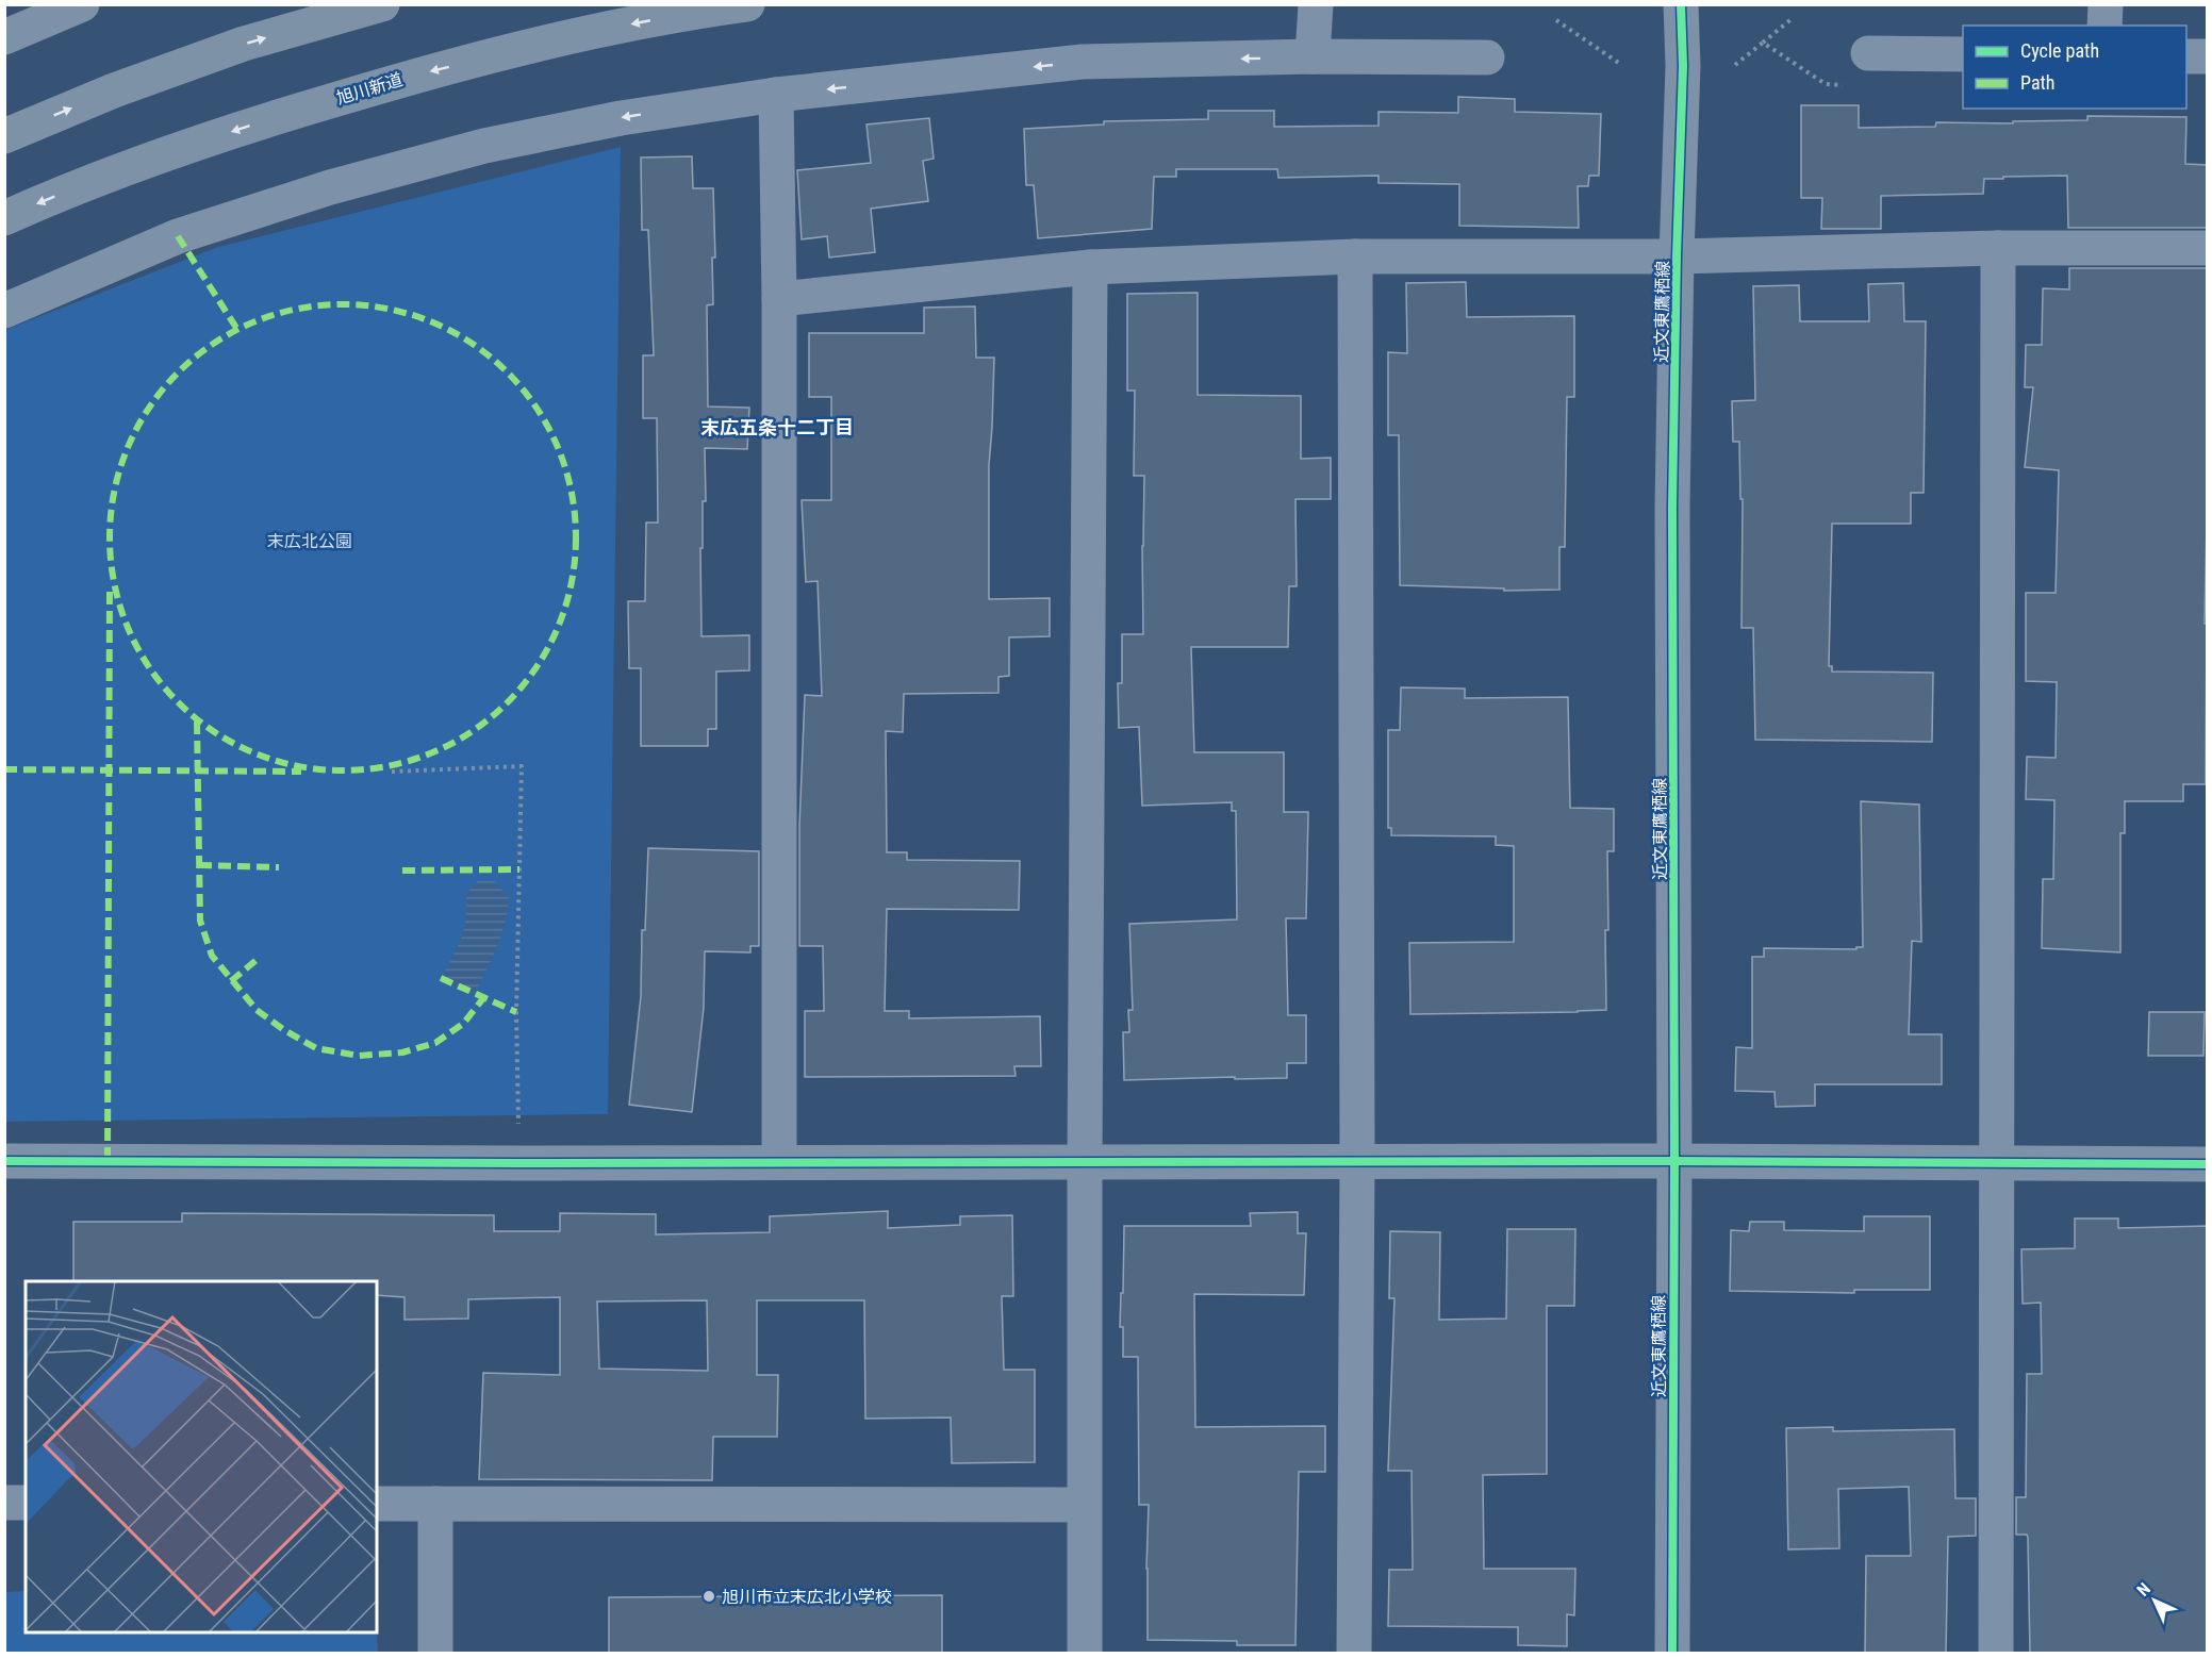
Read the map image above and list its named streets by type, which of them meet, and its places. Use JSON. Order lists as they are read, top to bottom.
{
  "streets": {
    "highway": ["旭川新道"],
    "street": ["近文東鷹栖線"]
  },
  "districts": ["末広五条十二丁目"],
  "parks": ["末広北公園"],
  "places": ["旭川市立末広北小学校"],
  "legend": ["Cycle path", "Path"],
  "north": "top left"
}
